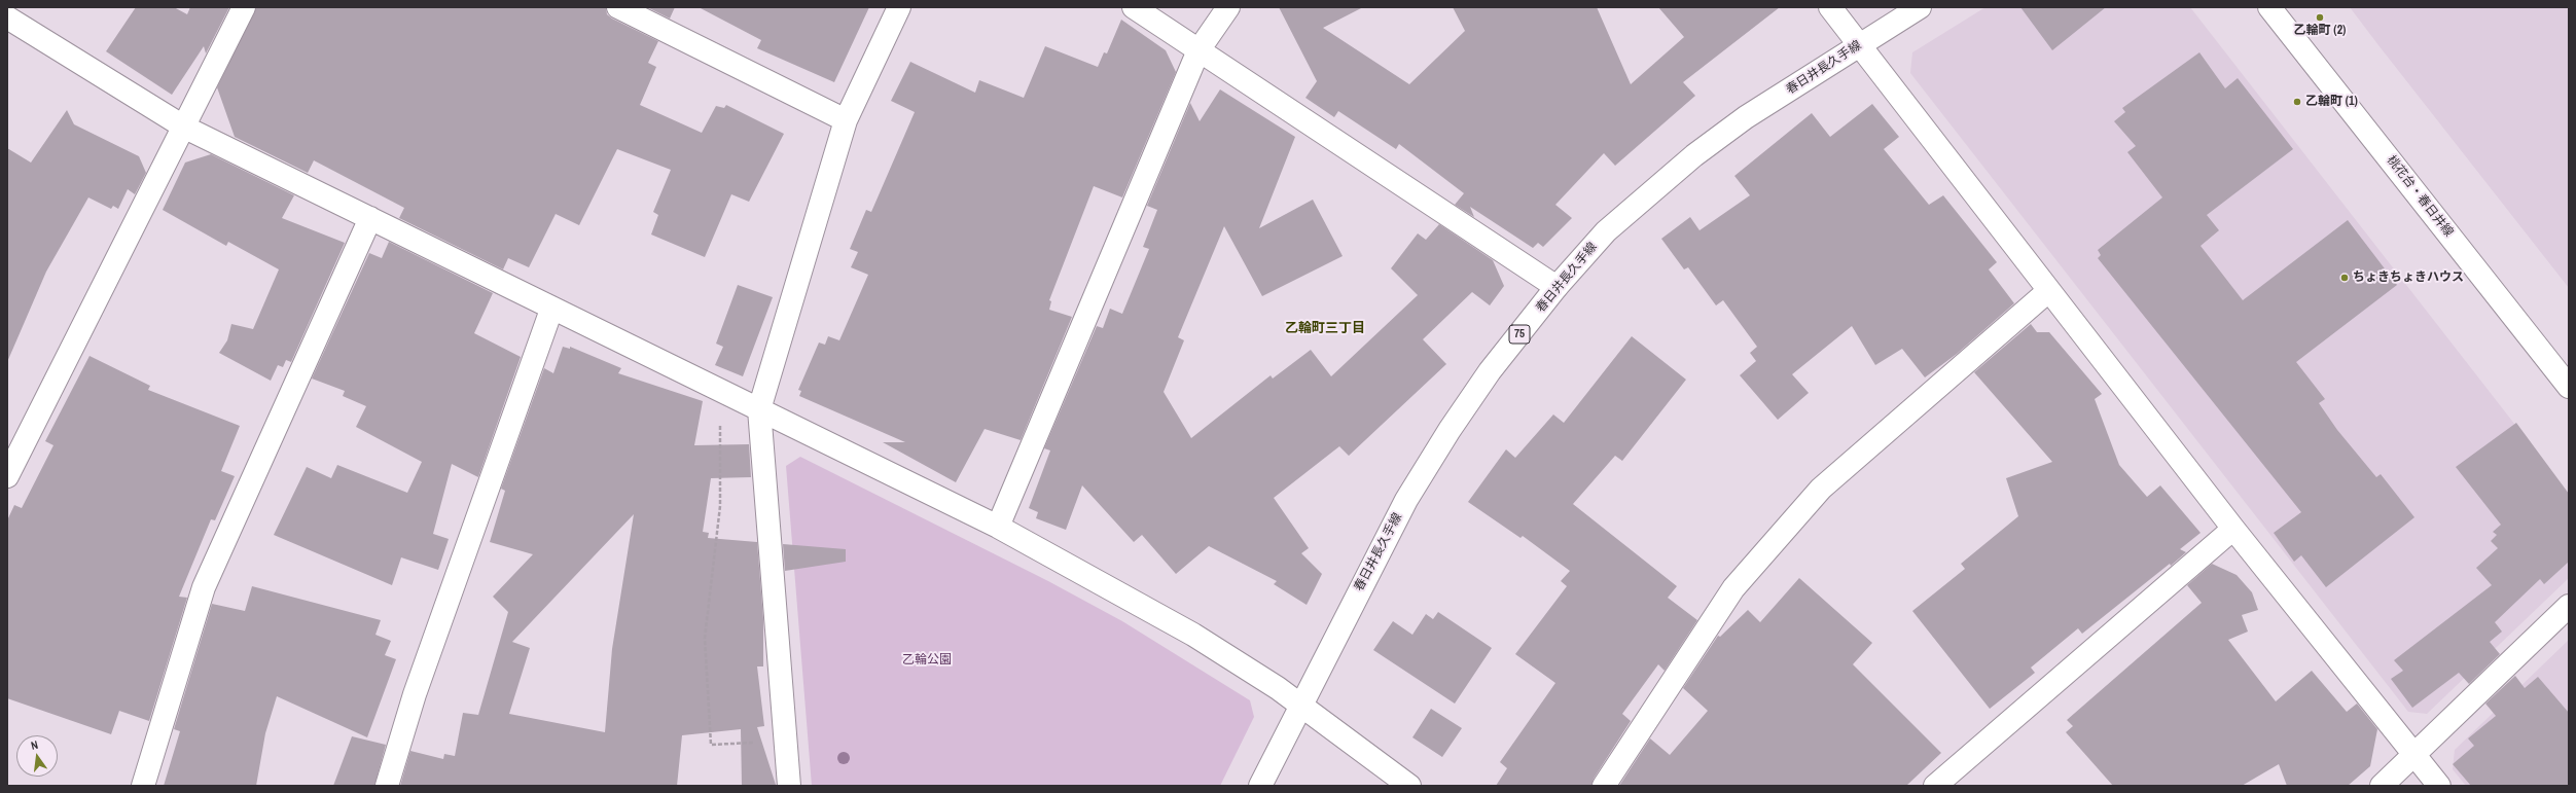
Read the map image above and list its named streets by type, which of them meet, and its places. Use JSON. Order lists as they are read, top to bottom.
{
  "streets": {
    "street": ["春日井長久手線", "桃花台・春日井線", "75"]
  },
  "districts": ["乙輪町三丁目"],
  "parks": ["乙輪公園"],
  "places": ["乙輪町 (2)", "乙輪町 (1)", "ちょきちょきハウス"],
  "north": "top"
}
